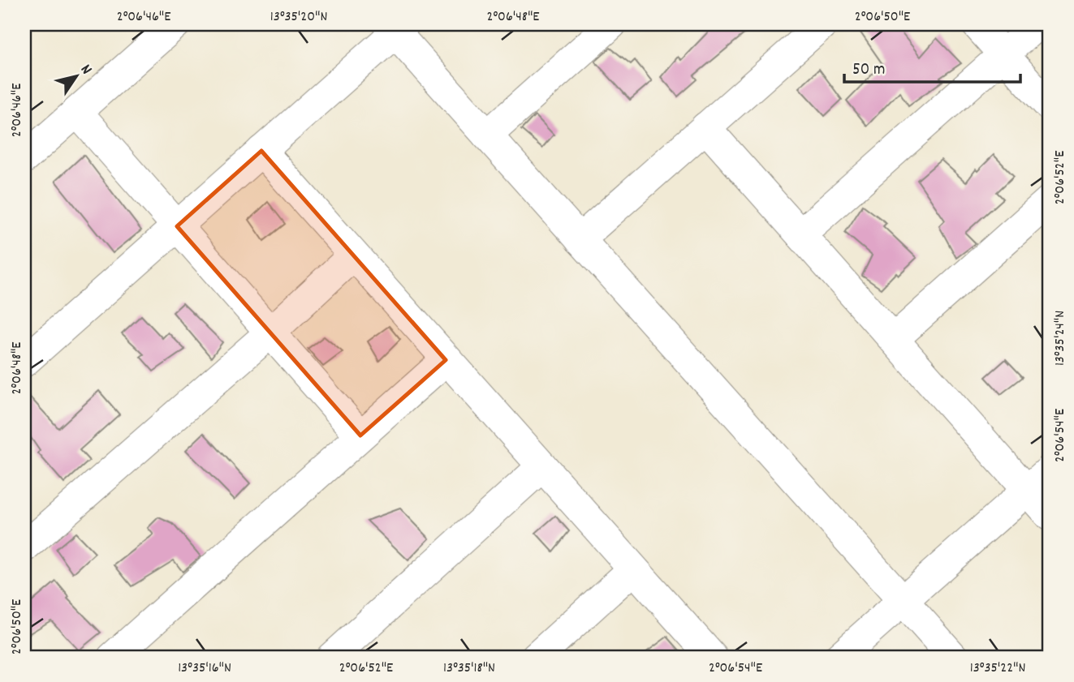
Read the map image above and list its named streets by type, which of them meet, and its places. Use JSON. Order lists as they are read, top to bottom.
{
  "scale_bar": "50 m",
  "north": "top right",
  "coordinates": [
    "2°06'46\"E",
    "13°35'20\"N",
    "2°06'48\"E",
    "2°06'50\"E",
    "2°06'52\"E",
    "13°35'24\"N",
    "2°06'54\"E",
    "13°35'16\"N",
    "13°35'18\"N",
    "13°35'22\"N"
  ]
}
